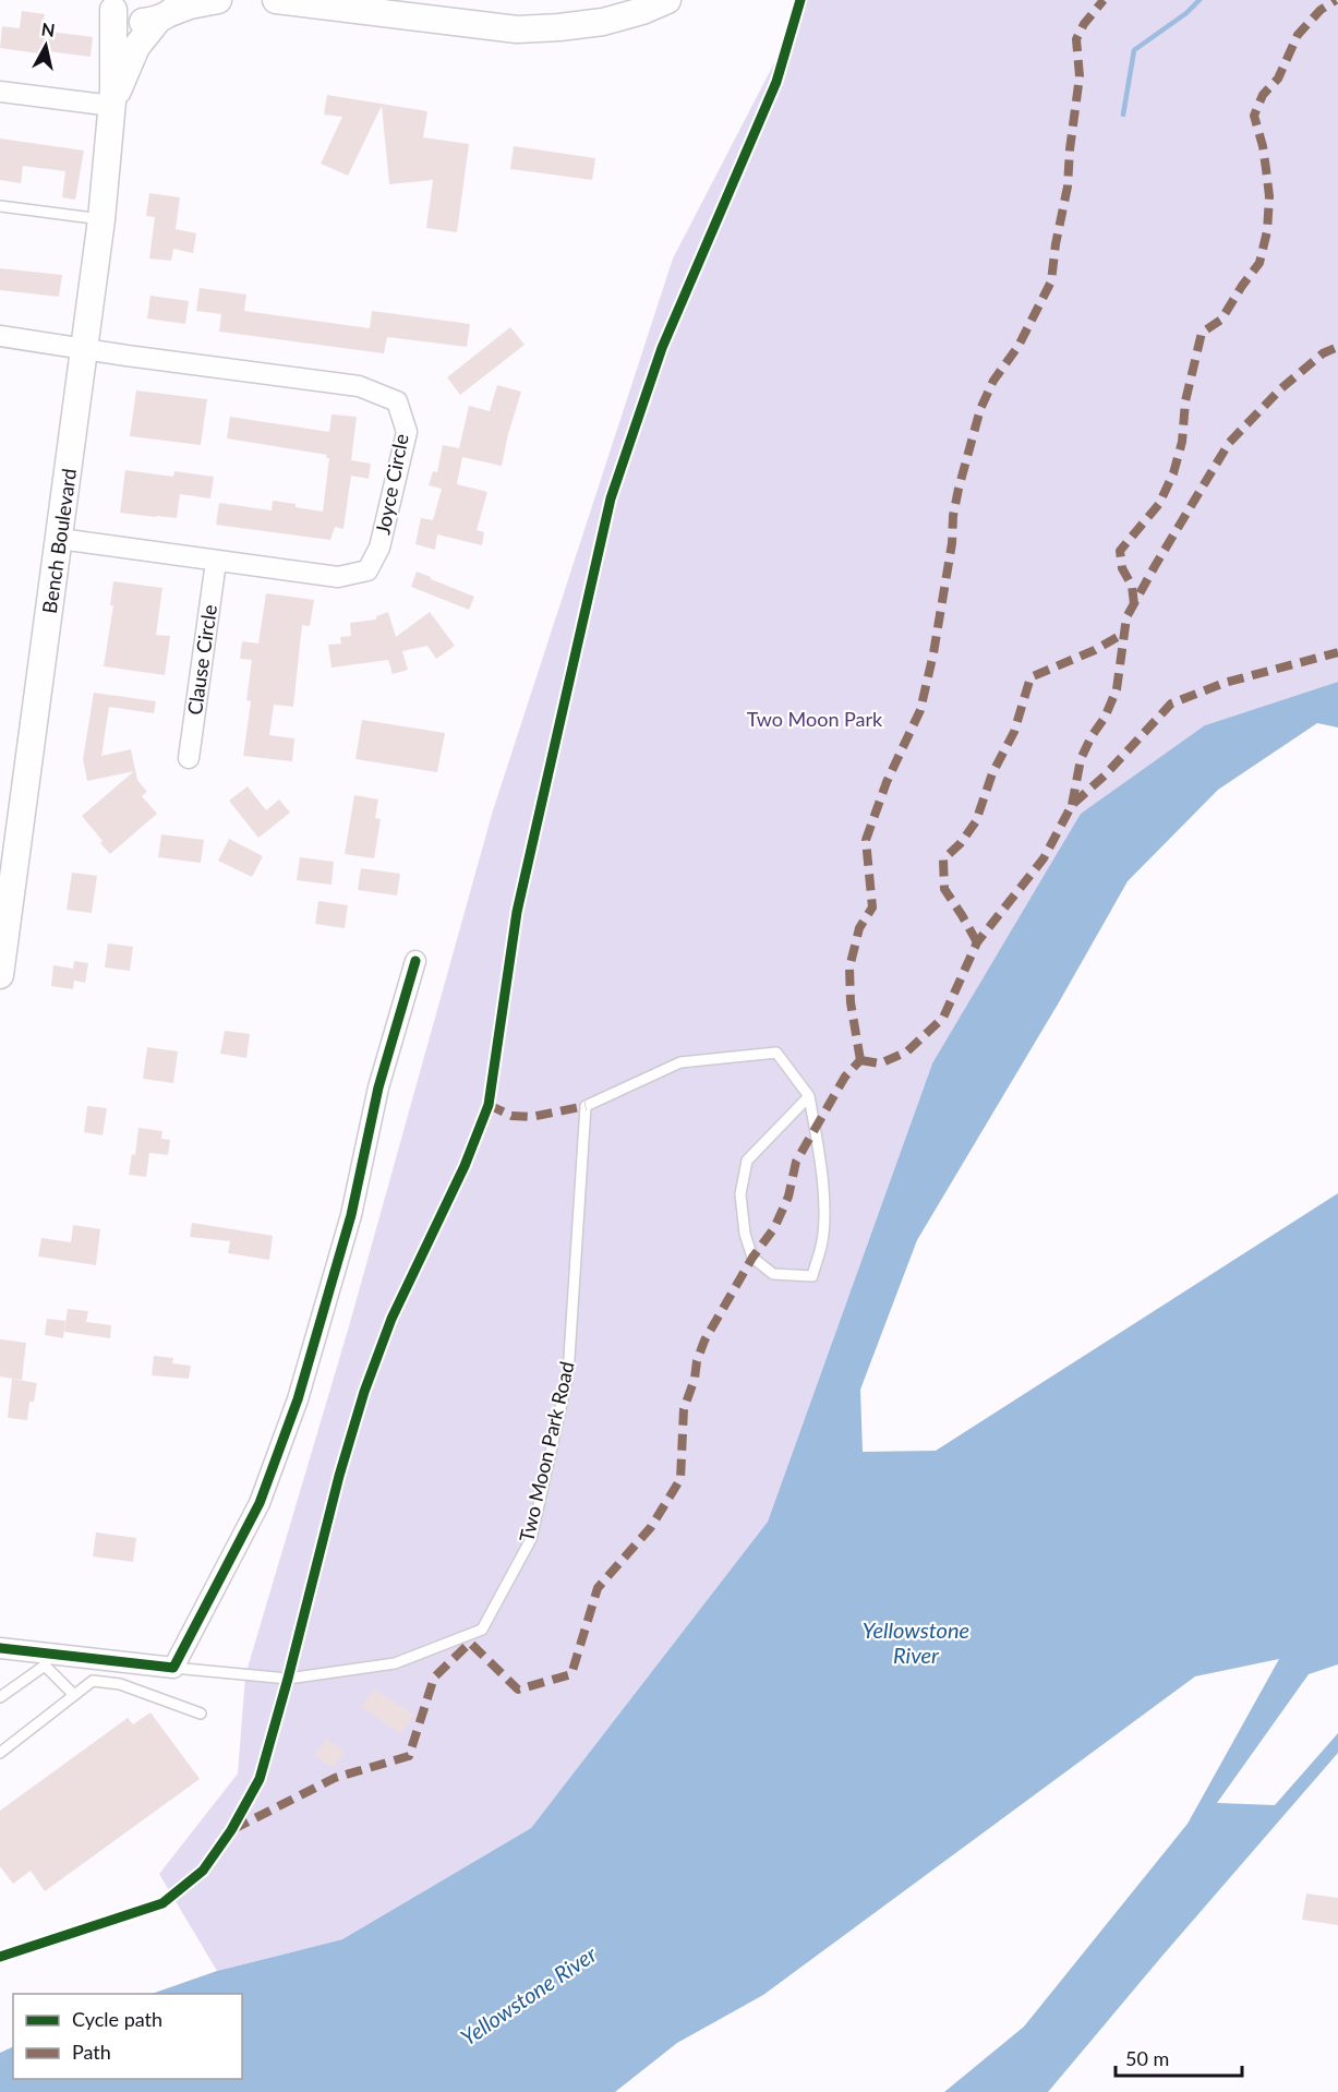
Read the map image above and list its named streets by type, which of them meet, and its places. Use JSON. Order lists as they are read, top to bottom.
{
  "streets": {
    "main road": ["Bench Boulevard"],
    "street": ["Joyce Circle", "Clause Circle", "Two Moon Park Road"]
  },
  "crossings": [
    ["Joyce Circle", "Bench Boulevard"],
    ["Joyce Circle", "Clause Circle"]
  ],
  "water": ["Yellowstone River"],
  "parks": ["Two Moon Park"],
  "legend": ["Cycle path", "Path"],
  "scale_bar": "50 m",
  "north": "top"
}
